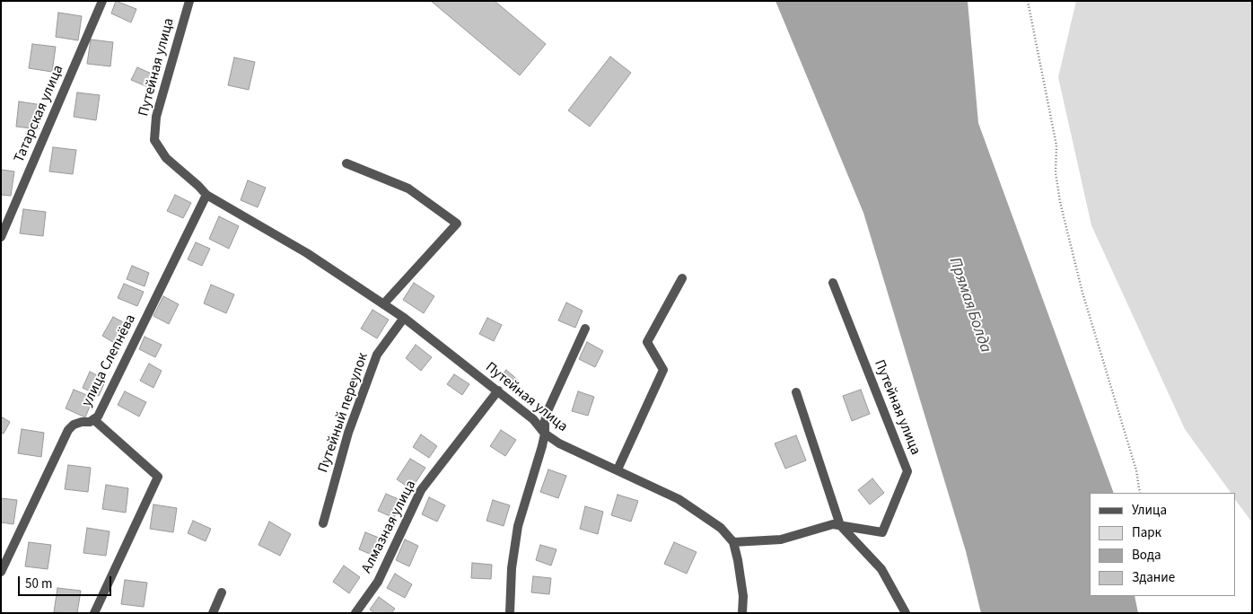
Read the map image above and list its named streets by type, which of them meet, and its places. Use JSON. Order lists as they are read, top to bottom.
{
  "streets": {
    "street": [
      "Путейная улица",
      "Татарская улица",
      "улица Слепнёва",
      "Путейный переулок",
      "Алмазная улица"
    ]
  },
  "crossings": [
    ["Путейная улица", "улица Слепнёва"],
    ["Путейная улица", "Путейный переулок"],
    ["Путейная улица", "Алмазная улица"]
  ],
  "water": ["Прямая Болда"],
  "legend": [
    "Улица",
    "Парк",
    "Вода",
    "Здание"
  ],
  "scale_bar": "50 m"
}
